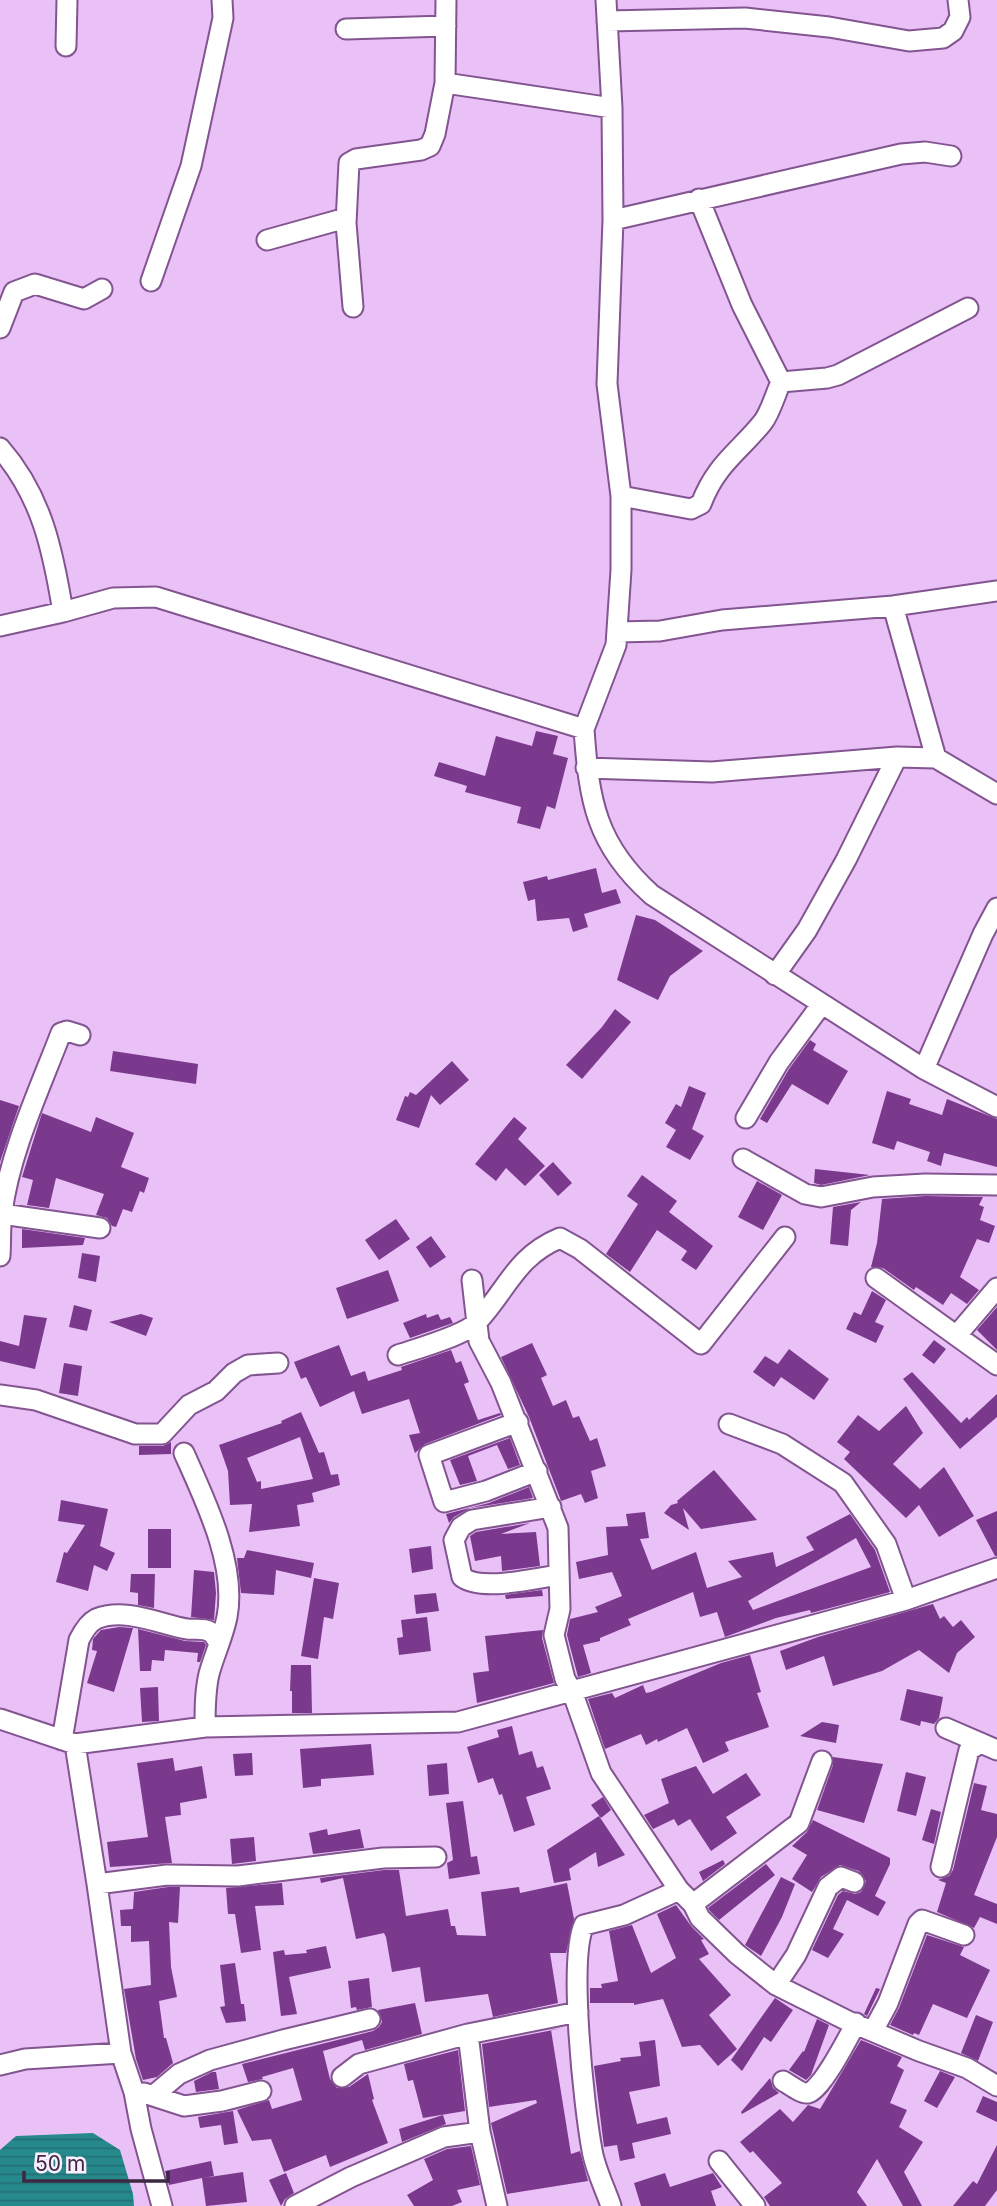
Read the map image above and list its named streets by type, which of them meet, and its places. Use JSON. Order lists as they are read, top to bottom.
{
  "scale_bar": "50 m"
}
